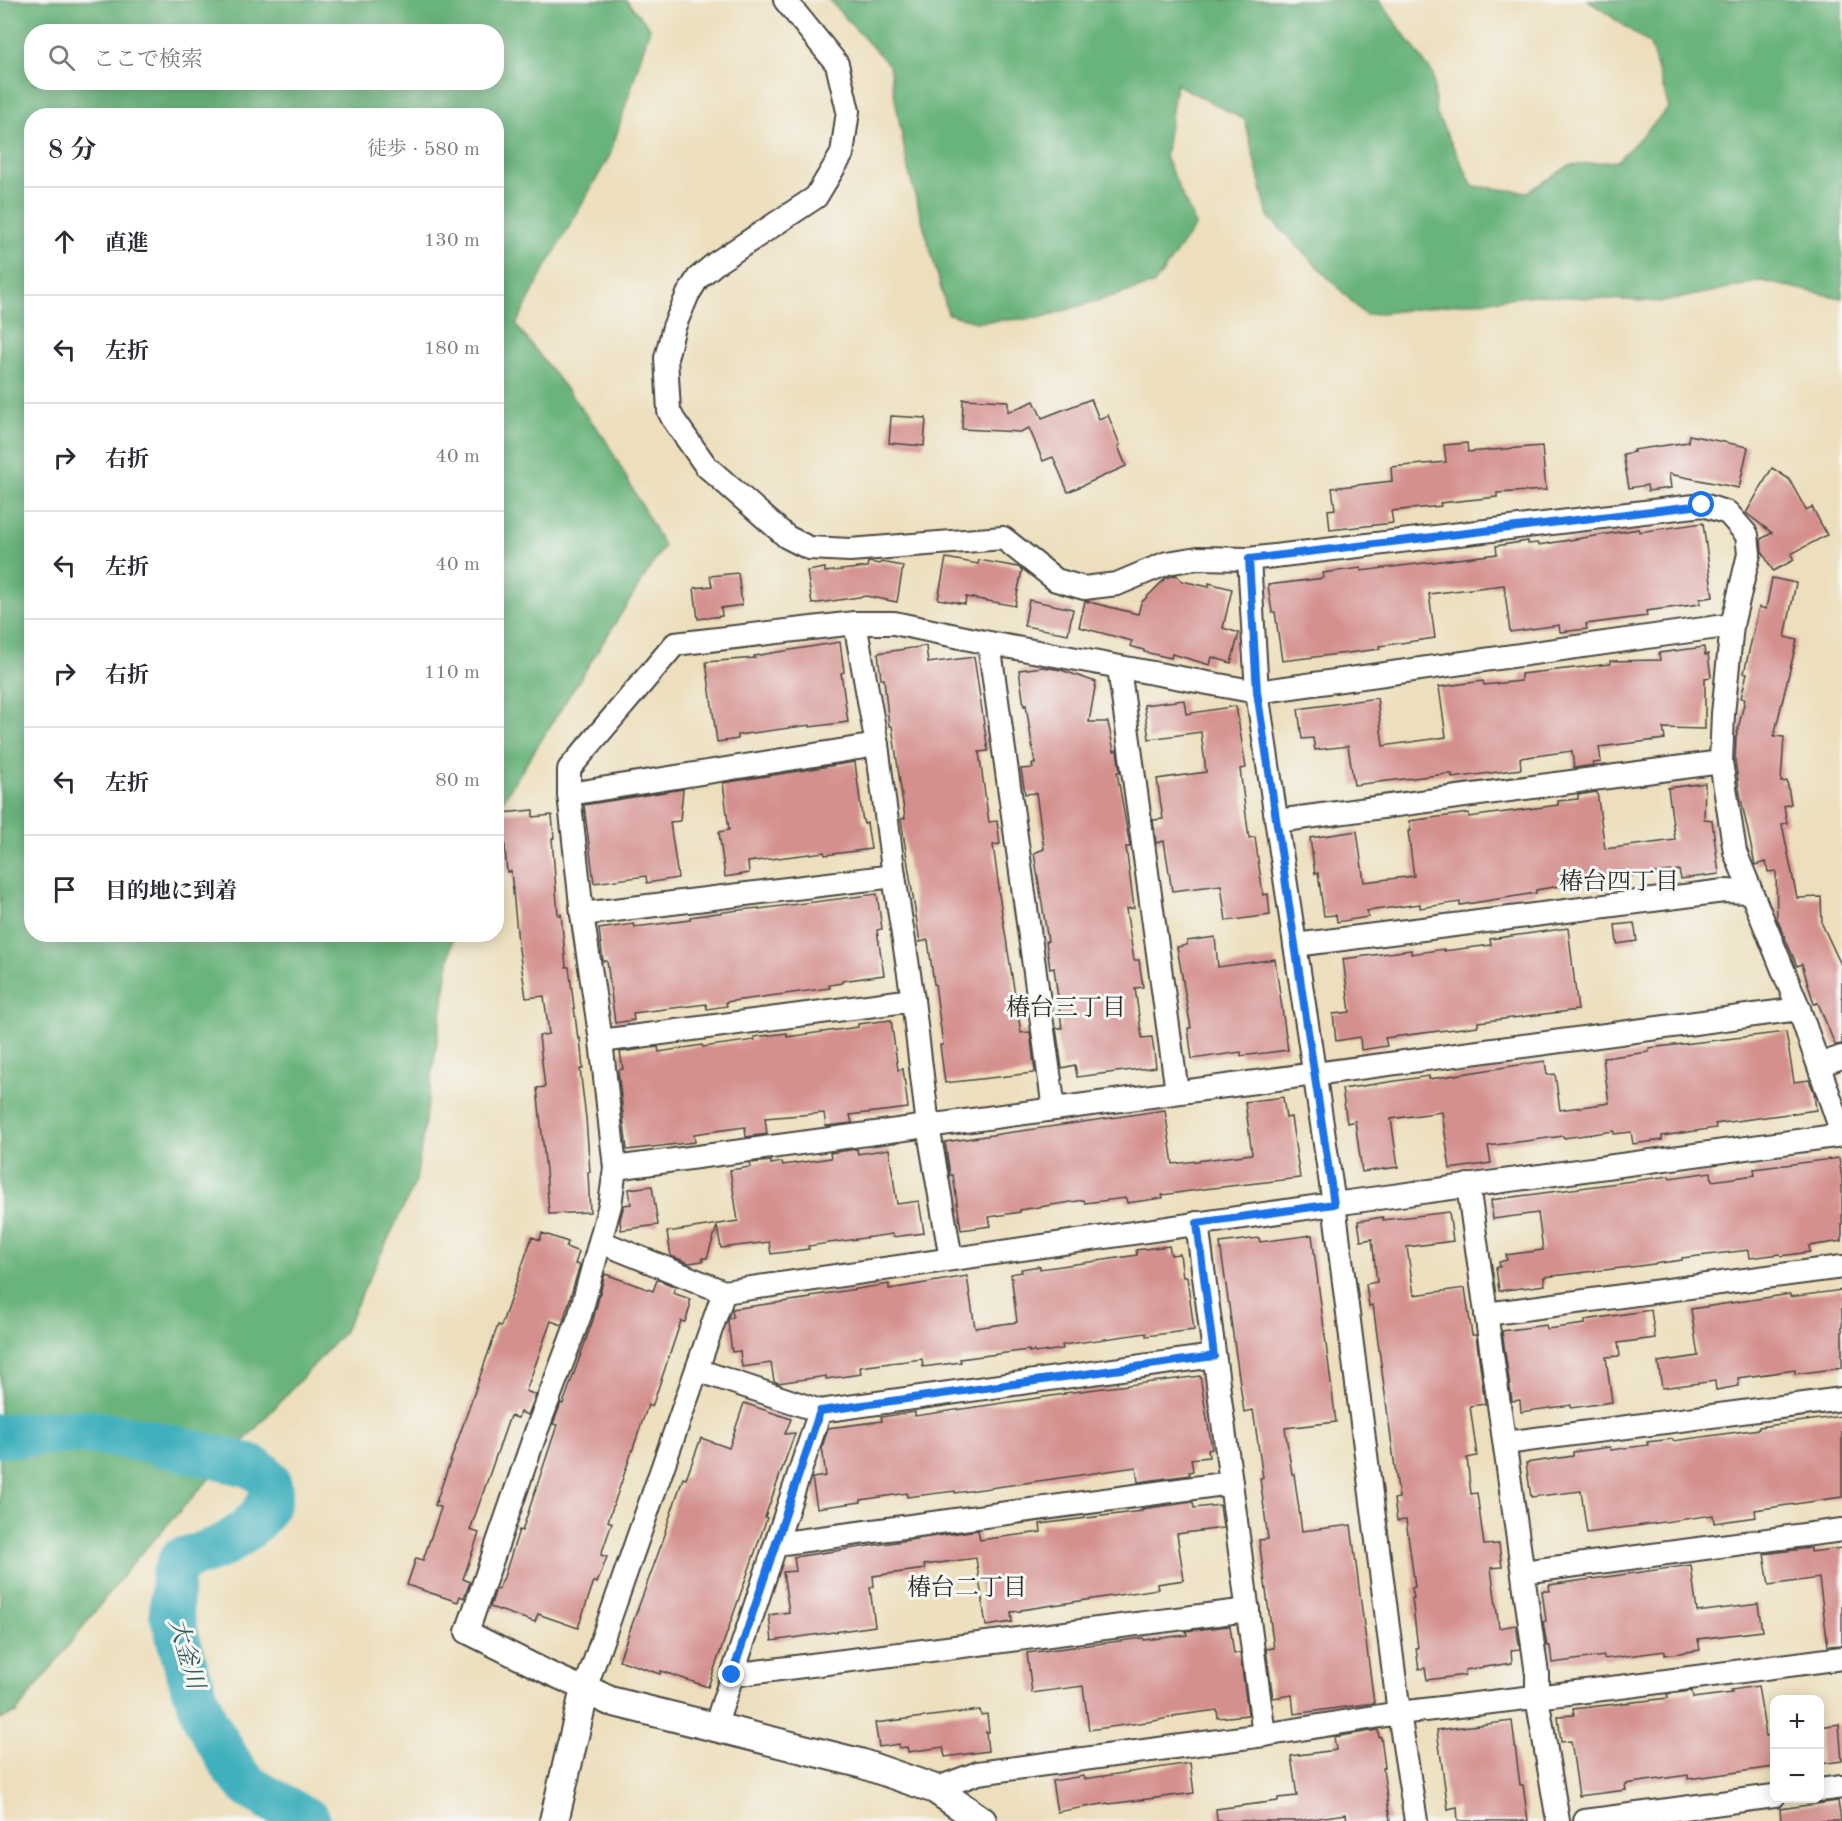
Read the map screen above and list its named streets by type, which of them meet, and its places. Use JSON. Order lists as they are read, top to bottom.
{
  "districts": ["椿台四丁目", "椿台三丁目", "椿台二丁目"],
  "water": ["大釜川"],
  "page": {
    "search": "ここで検索",
    "heading": ["8 分", "徒歩 · 580 m"],
    "list": [
      ["直進", "130 m"],
      ["左折", "180 m"],
      ["右折", "40 m"],
      ["左折", "40 m"],
      ["右折", "110 m"],
      ["左折", "80 m"],
      "目的地に到着"
    ],
    "map_buttons": ["+", "−"]
  }
}
